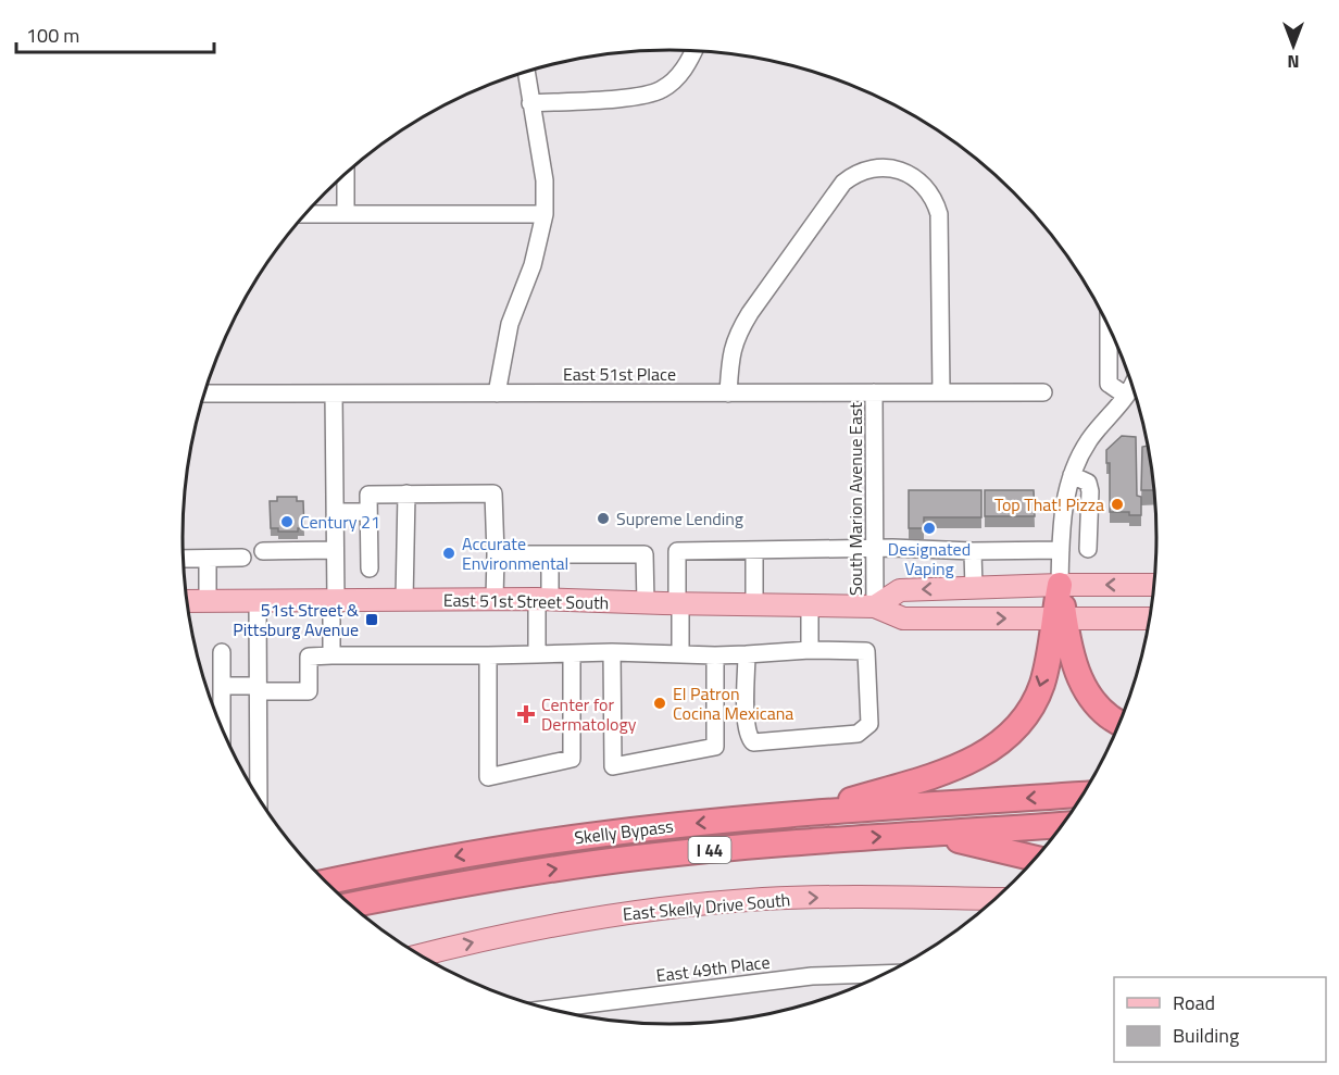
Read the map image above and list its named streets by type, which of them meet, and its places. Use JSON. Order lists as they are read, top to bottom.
{
  "streets": {
    "highway": ["Skelly Bypass", "I 44"],
    "main road": ["East 51st Street South", "East Skelly Drive South"],
    "street": ["East 51st Place", "South Marion Avenue East", "East 49th Place"]
  },
  "crossings": [
    ["East 51st Place", "South Marion Avenue East"],
    ["South Marion Avenue East", "East 51st Street South"]
  ],
  "one_way": ["East Skelly Drive South"],
  "places": {
    "other": [
      "Top That! Pizza",
      "Supreme Lending",
      "Century 21",
      "Designated Vaping",
      "Accurate Environmental",
      "El Patron Cocina Mexicana"
    ],
    "transit": ["51st Street & Pittsburg Avenue"],
    "health": ["Center for Dermatology"]
  },
  "legend": ["Road", "Building"],
  "scale_bar": "100 m",
  "north": "bottom"
}
